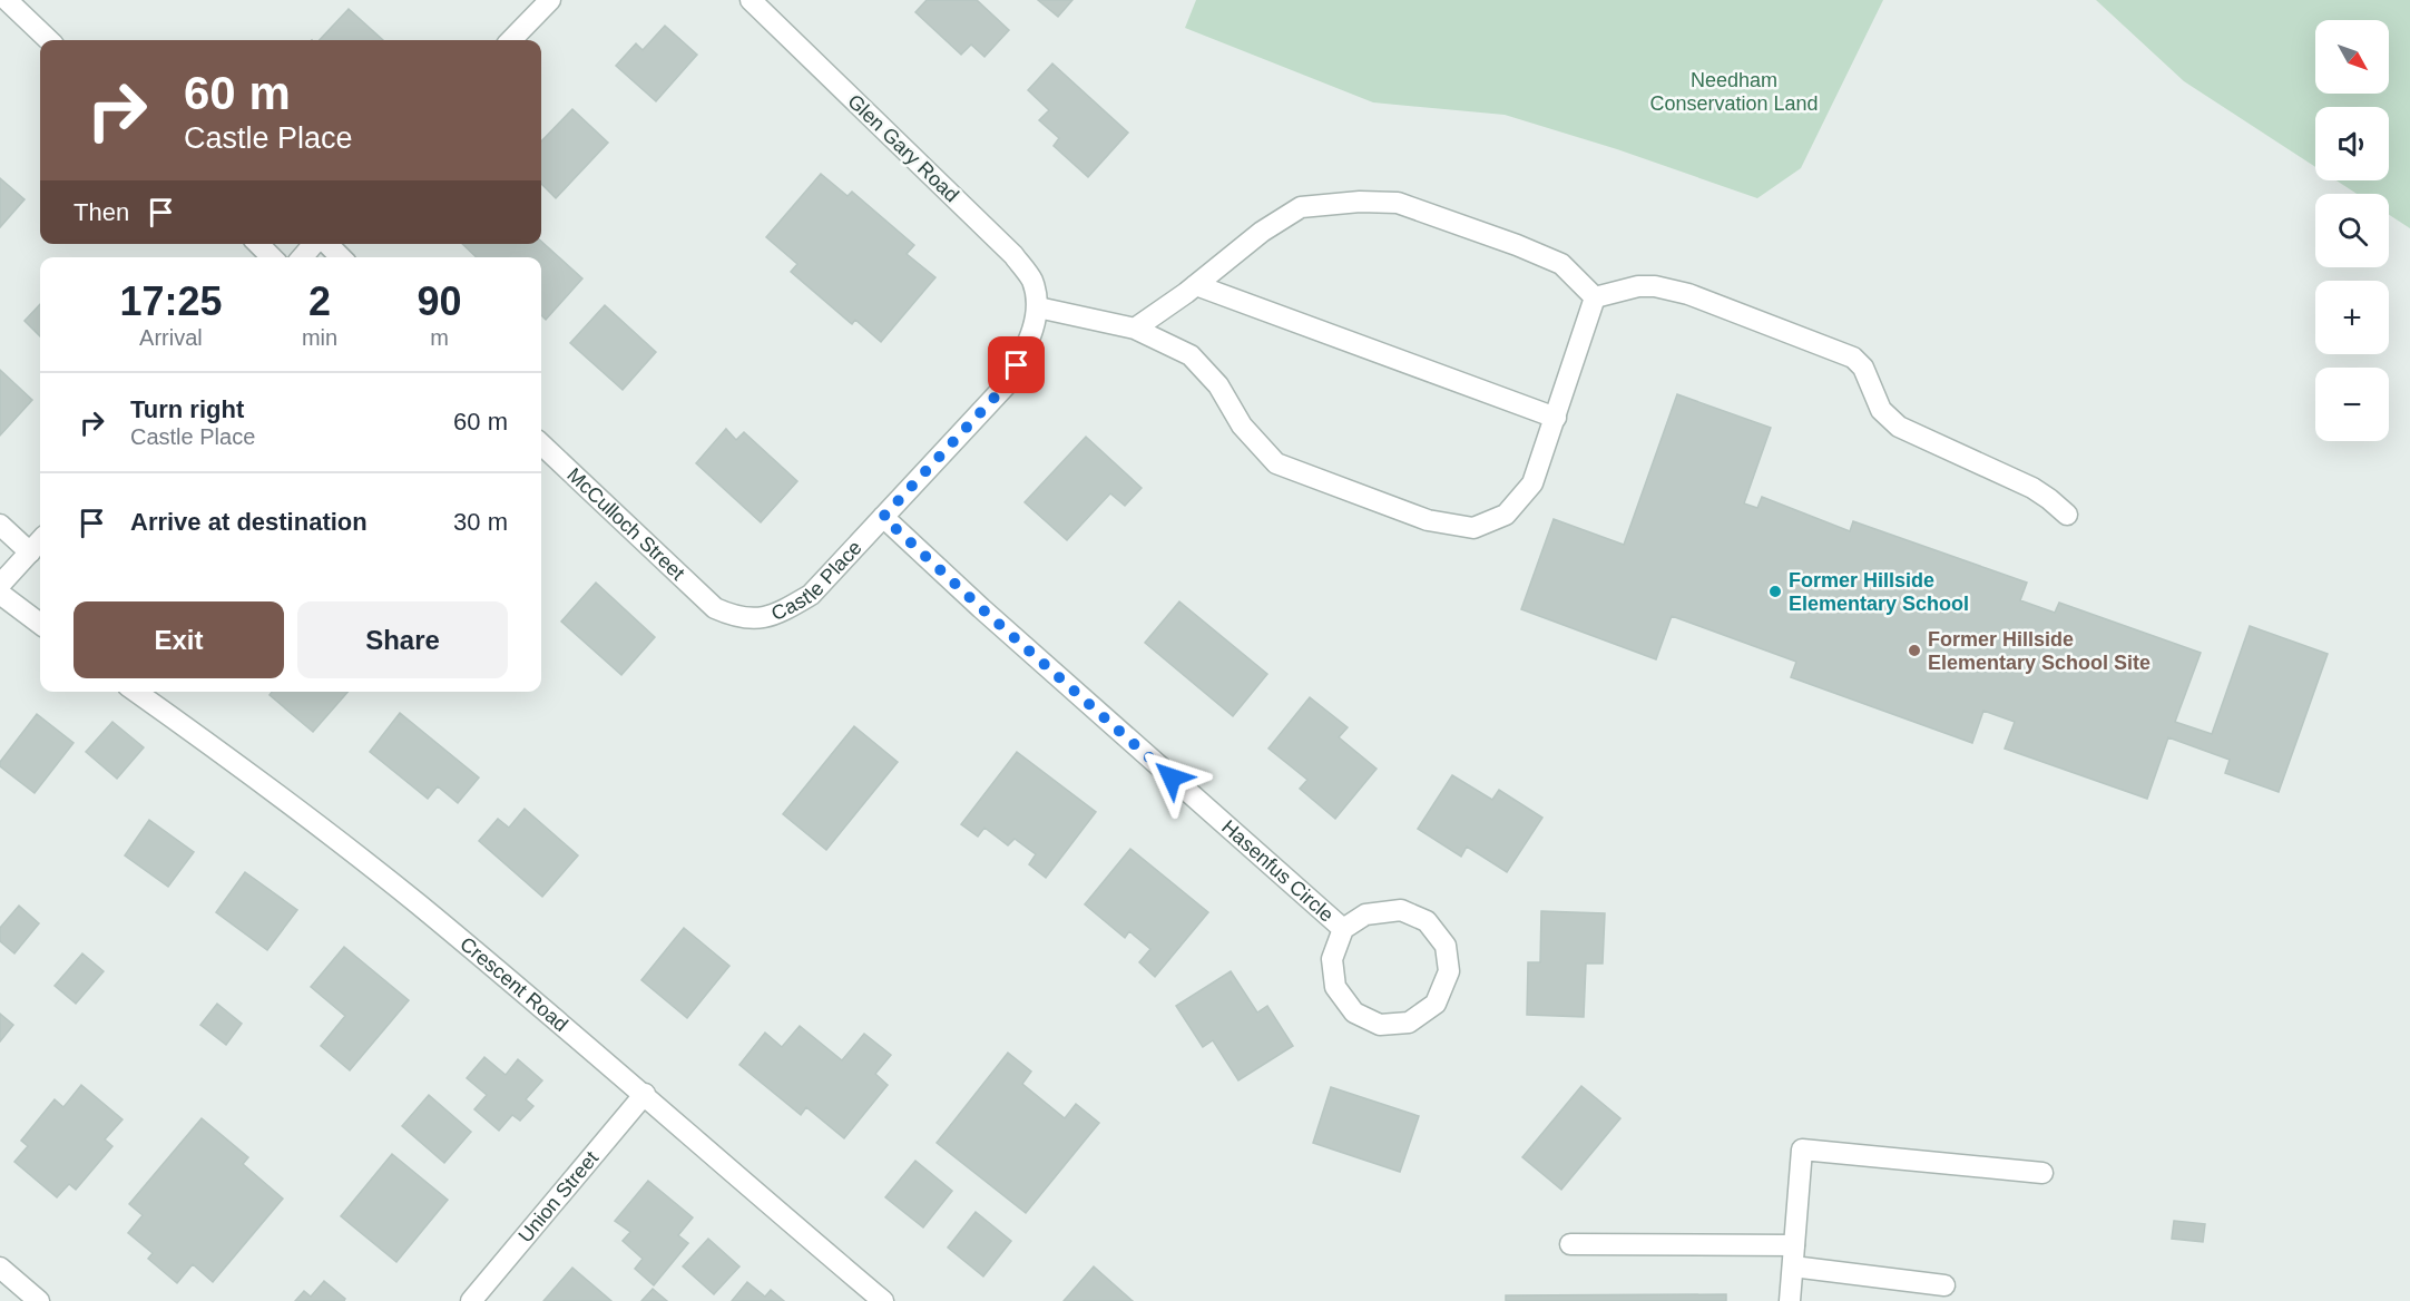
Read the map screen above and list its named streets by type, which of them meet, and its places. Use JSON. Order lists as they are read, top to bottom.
{
  "streets": {
    "street": [
      "Glen Gary Road",
      "McCulloch Street",
      "Castle Place",
      "Hasenfus Circle",
      "Crescent Road",
      "Union Street"
    ]
  },
  "crossings": [
    ["Glen Gary Road", "Castle Place"],
    ["McCulloch Street", "Castle Place"],
    ["Castle Place", "Hasenfus Circle"],
    ["Crescent Road", "Union Street"]
  ],
  "parks": ["Needham Conservation Land"],
  "places": ["Former Hillside Elementary School", "Former Hillside Elementary School Site"],
  "north": "bottom right",
  "page": {
    "map_buttons": ["+", "−"],
    "turn": ["60 m", "Castle Place"],
    "then": "Then",
    "eta": [
      "17:25",
      "Arrival",
      "2",
      "min",
      "90",
      "m"
    ],
    "list": [
      {
        "name": "Turn right",
        "note": "Castle Place",
        "value": "60 m"
      },
      {
        "name": "Arrive at destination",
        "value": "30 m"
      }
    ],
    "buttons": ["Exit", "Share"]
  }
}
